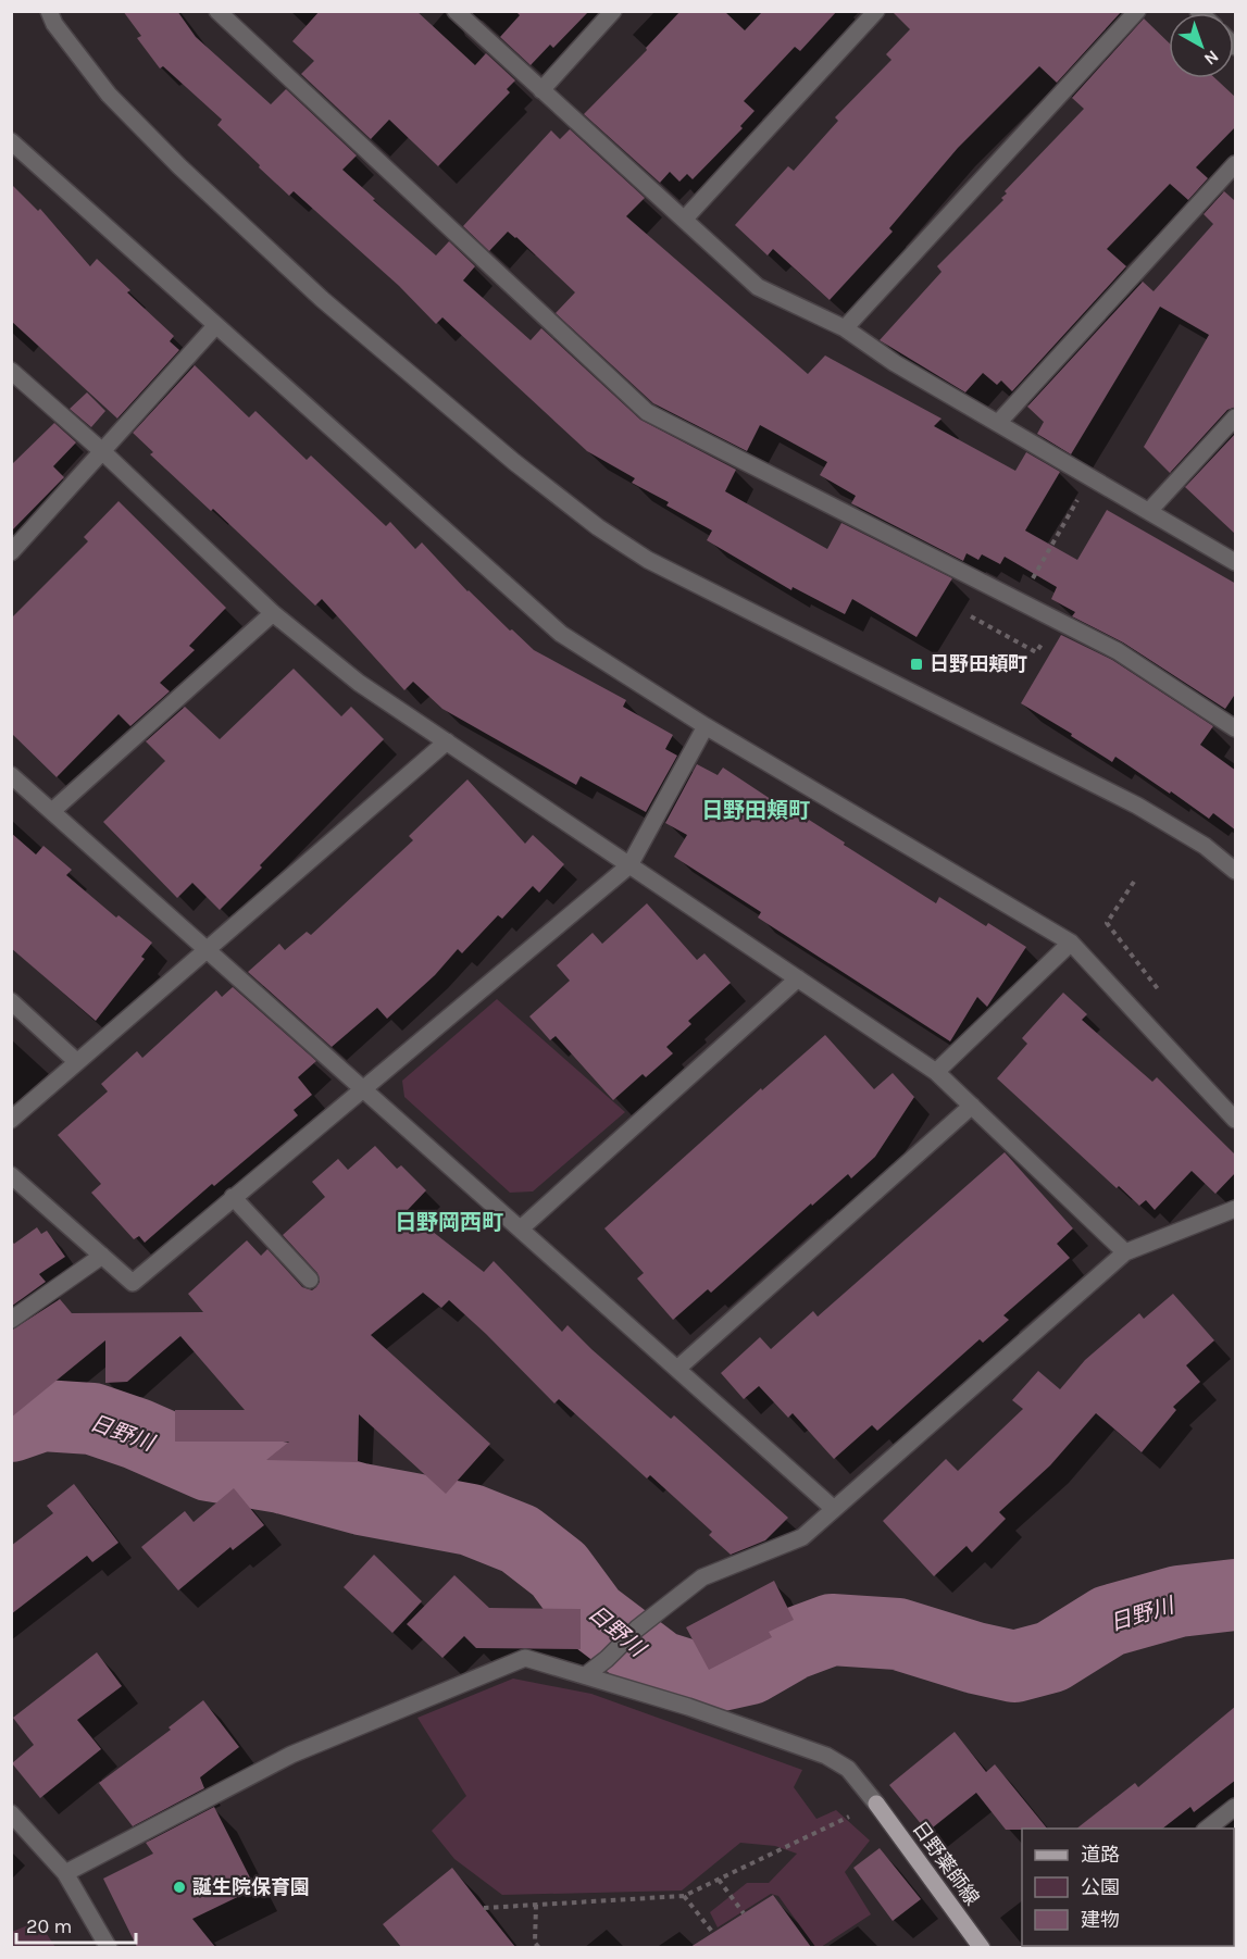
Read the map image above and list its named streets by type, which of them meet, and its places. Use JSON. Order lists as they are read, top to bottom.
{
  "streets": {
    "main road": ["日野薬師線"]
  },
  "districts": ["日野田頬町", "日野岡西町"],
  "water": ["日野川"],
  "places": {
    "transit": ["日野田頬町"],
    "other": ["誕生院保育園"]
  },
  "legend": ["道路", "公園", "建物"],
  "scale_bar": "20 m",
  "north": "bottom right"
}
